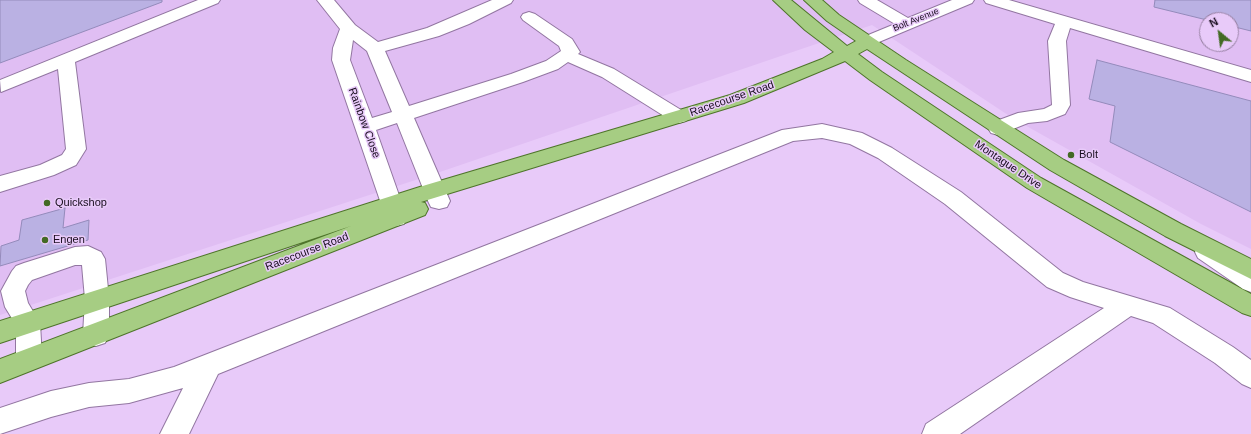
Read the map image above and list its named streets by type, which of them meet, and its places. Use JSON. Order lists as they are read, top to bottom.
{
  "streets": {
    "main road": ["Racecourse Road", "Montague Drive"],
    "street": ["Bolt Avenue", "Rainbow Close"]
  },
  "crossings": [
    ["Bolt Avenue", "Racecourse Road"],
    ["Racecourse Road", "Rainbow Close"],
    ["Racecourse Road", "Montague Drive"]
  ],
  "places": ["Bolt", "Quickshop", "Engen"],
  "north": "top left"
}
